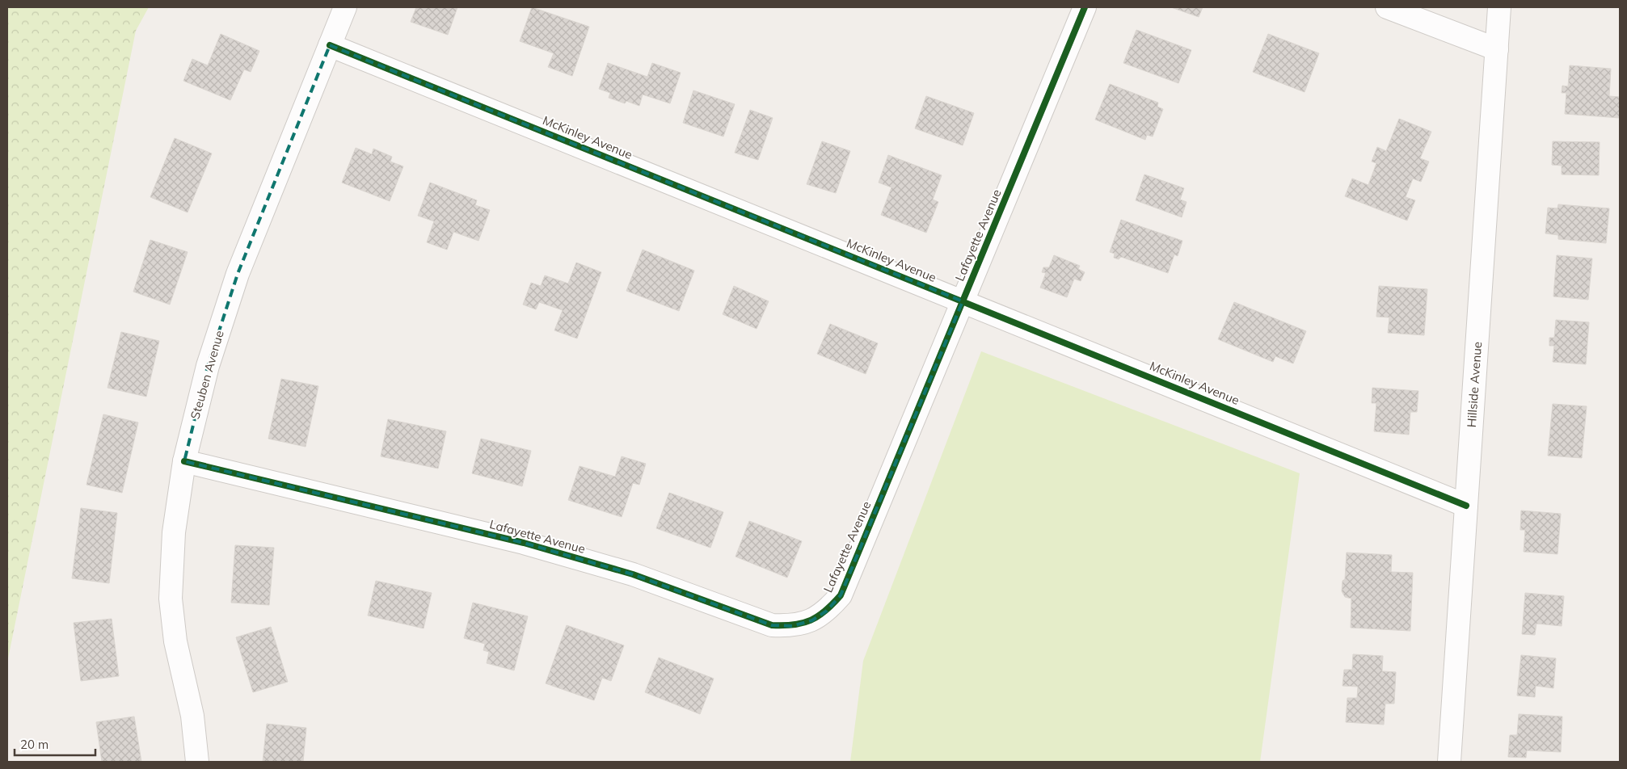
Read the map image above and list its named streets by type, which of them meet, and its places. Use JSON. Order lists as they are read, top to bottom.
{
  "streets": {
    "street": [
      "McKinley Avenue",
      "Lafayette Avenue",
      "Steuben Avenue",
      "Hillside Avenue"
    ]
  },
  "crossings": [
    ["McKinley Avenue", "Lafayette Avenue"],
    ["McKinley Avenue", "Steuben Avenue"],
    ["McKinley Avenue", "Hillside Avenue"],
    ["Lafayette Avenue", "Steuben Avenue"]
  ],
  "scale_bar": "20 m"
}
